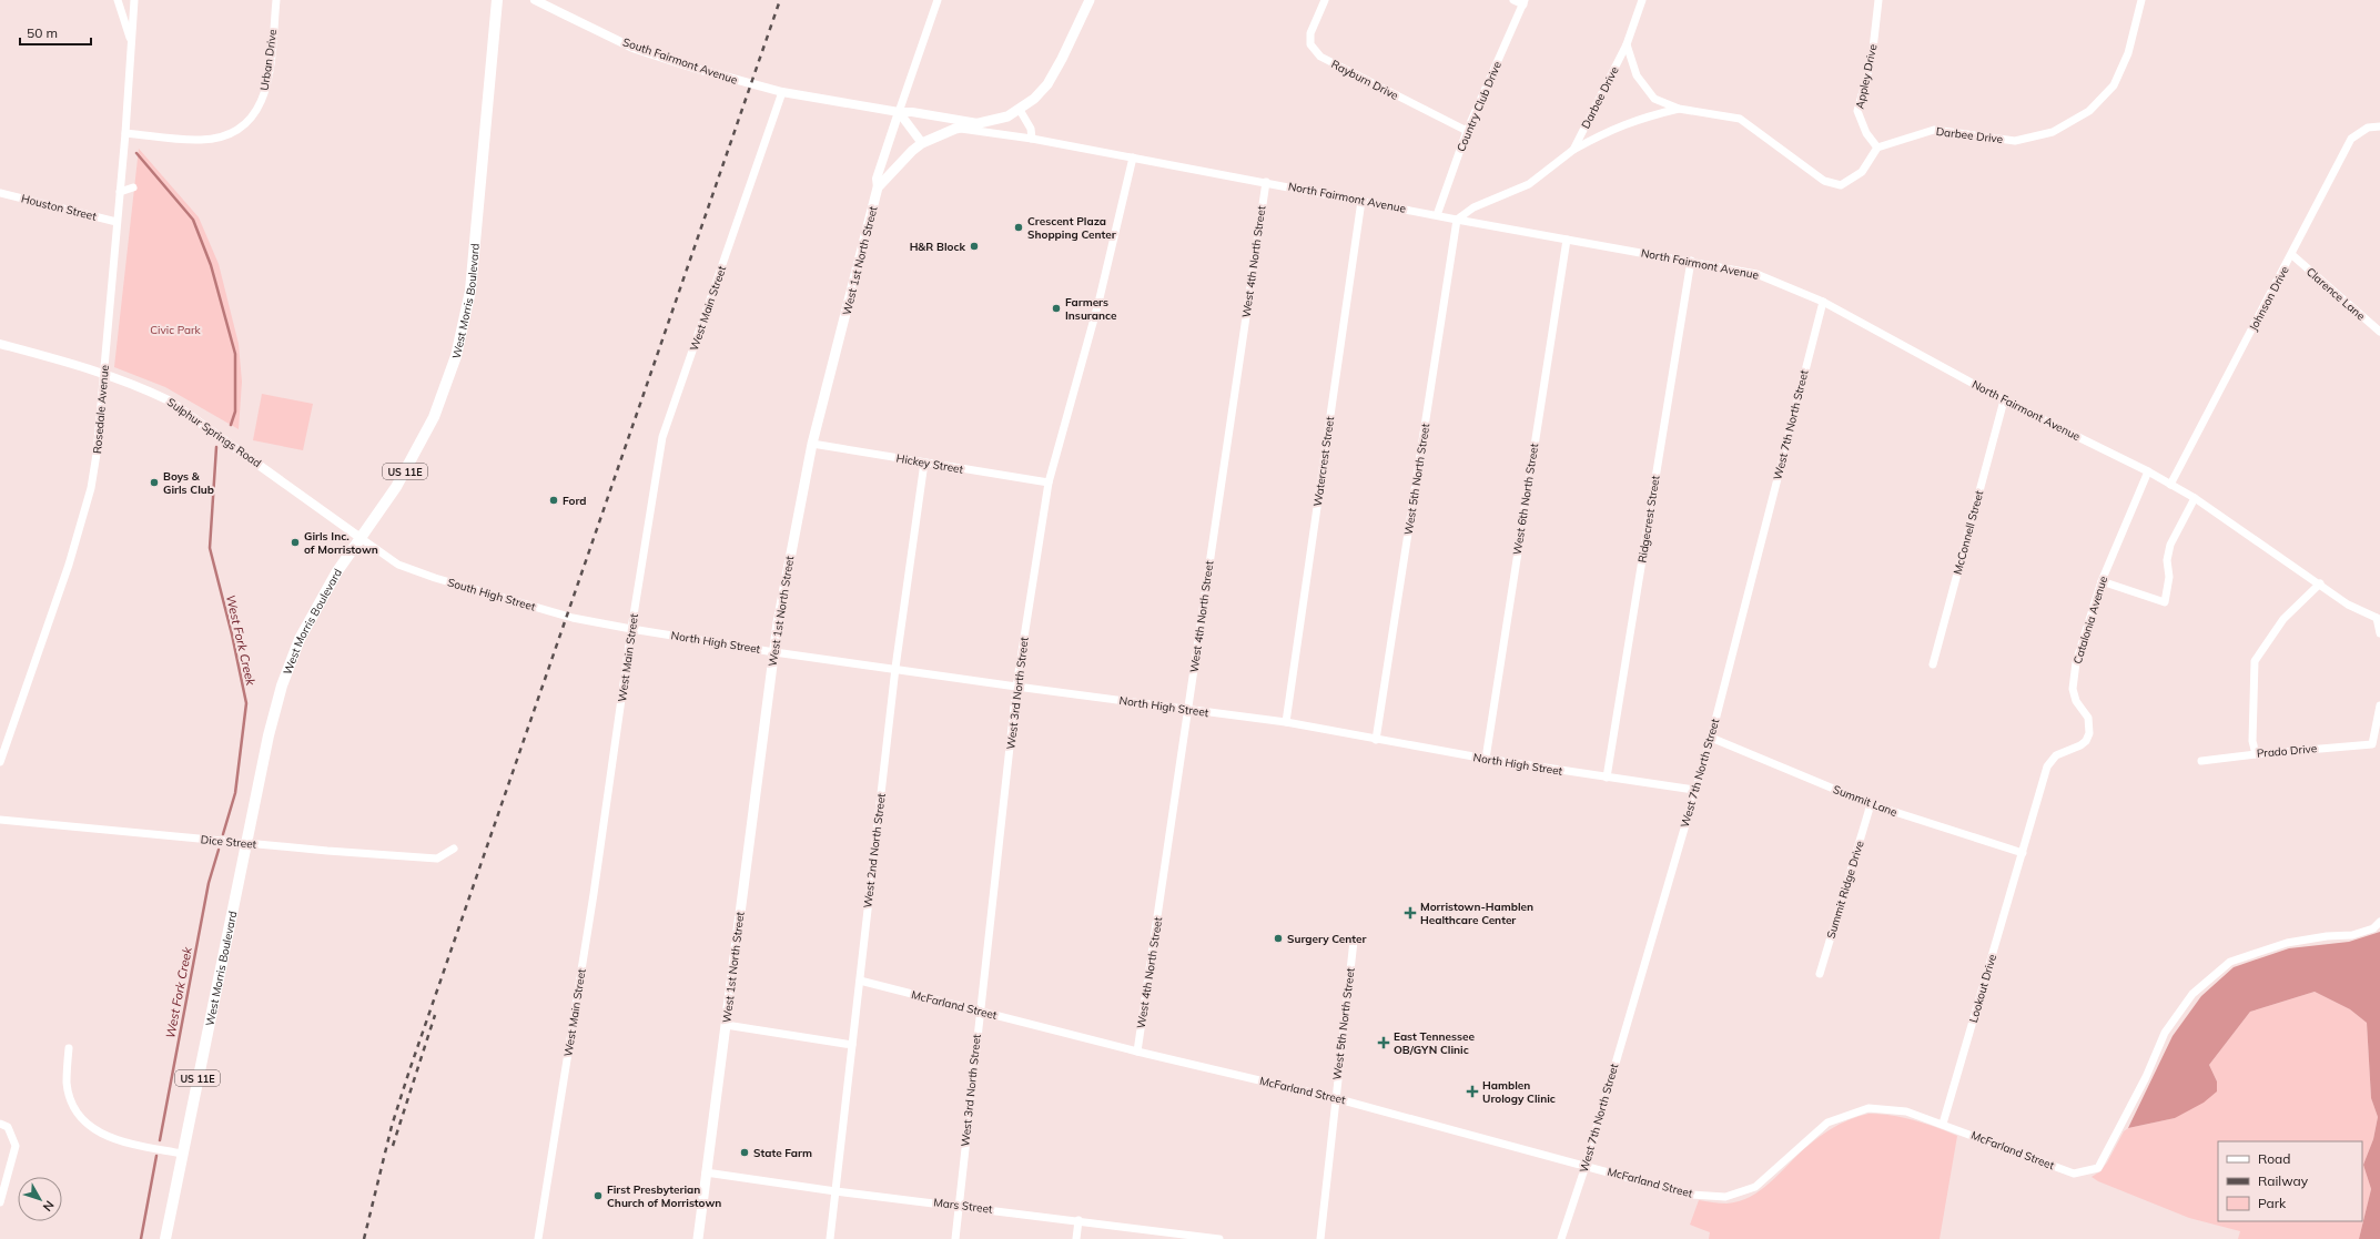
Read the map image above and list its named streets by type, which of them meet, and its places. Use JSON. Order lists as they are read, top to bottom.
{
  "streets": {
    "main road": ["West 1st North Street", "West Morris Boulevard", "US 11E"],
    "street": [
      "Urban Drive",
      "South Fairmont Avenue",
      "Appley Drive",
      "Rayburn Drive",
      "Darbee Drive",
      "Country Club Drive",
      "North Fairmont Avenue",
      "Houston Street",
      "West 4th North Street",
      "Clarence Lane",
      "Johnson Drive",
      "West Main Street",
      "Rosedale Avenue",
      "West 7th North Street",
      "Sulphur Springs Road",
      "Watercrest Street",
      "Hickey Street",
      "West 5th North Street",
      "West 6th North Street",
      "Ridgecrest Street",
      "McConnell Street",
      "South High Street",
      "Catalonia Avenue",
      "North High Street",
      "West 3rd North Street",
      "Prado Drive",
      "Summit Lane",
      "Dice Street",
      "West 2nd North Street",
      "Summit Ridge Drive",
      "Lookout Drive",
      "McFarland Street",
      "Mars Street"
    ]
  },
  "crossings": [
    ["Urban Drive", "Rosedale Avenue"],
    ["South Fairmont Avenue", "West Main Street"],
    ["Appley Drive", "Darbee Drive"],
    ["Rayburn Drive", "Country Club Drive"],
    ["Darbee Drive", "North Fairmont Avenue"],
    ["Darbee Drive", "West 5th North Street"],
    ["Country Club Drive", "North Fairmont Avenue"],
    ["North Fairmont Avenue", "West 4th North Street"],
    ["North Fairmont Avenue", "Johnson Drive"],
    ["North Fairmont Avenue", "West 7th North Street"],
    ["North Fairmont Avenue", "Watercrest Street"],
    ["North Fairmont Avenue", "West 5th North Street"],
    ["North Fairmont Avenue", "West 6th North Street"],
    ["North Fairmont Avenue", "Ridgecrest Street"],
    ["North Fairmont Avenue", "McConnell Street"],
    ["North Fairmont Avenue", "Catalonia Avenue"],
    ["North Fairmont Avenue", "West 3rd North Street"],
    ["Houston Street", "Rosedale Avenue"],
    ["West 1st North Street", "Hickey Street"],
    ["West 1st North Street", "North High Street"],
    ["West 1st North Street", "Mars Street"],
    ["West 4th North Street", "North High Street"],
    ["West 4th North Street", "McFarland Street"],
    ["Clarence Lane", "Johnson Drive"],
    ["West Morris Boulevard", "Sulphur Springs Road"],
    ["West Morris Boulevard", "South High Street"],
    ["West Morris Boulevard", "Dice Street"],
    ["West Main Street", "South High Street"],
    ["West Main Street", "North High Street"],
    ["Rosedale Avenue", "Sulphur Springs Road"],
    ["West 7th North Street", "North High Street"],
    ["West 7th North Street", "Summit Lane"],
    ["West 7th North Street", "McFarland Street"],
    ["Sulphur Springs Road", "South High Street"],
    ["Watercrest Street", "North High Street"],
    ["Hickey Street", "West 3rd North Street"],
    ["Hickey Street", "West 2nd North Street"],
    ["West 5th North Street", "North High Street"],
    ["West 5th North Street", "McFarland Street"],
    ["West 6th North Street", "North High Street"],
    ["Ridgecrest Street", "North High Street"],
    ["South High Street", "North High Street"],
    ["Catalonia Avenue", "Summit Lane"],
    ["Catalonia Avenue", "Lookout Drive"],
    ["North High Street", "West 3rd North Street"],
    ["North High Street", "West 2nd North Street"],
    ["West 3rd North Street", "McFarland Street"],
    ["West 3rd North Street", "Mars Street"],
    ["Summit Lane", "Summit Ridge Drive"],
    ["Summit Lane", "Lookout Drive"],
    ["West 2nd North Street", "McFarland Street"],
    ["West 2nd North Street", "Mars Street"],
    ["Lookout Drive", "McFarland Street"]
  ],
  "water": ["West Fork Creek"],
  "parks": ["Civic Park"],
  "places": {
    "other": [
      "Crescent Plaza Shopping Center",
      "H&R Block",
      "Farmers Insurance",
      "Boys & Girls Club",
      "Ford",
      "Girls Inc. of Morristown",
      "Surgery Center",
      "State Farm",
      "First Presbyterian Church of Morristown"
    ],
    "health": ["Morristown-Hamblen Healthcare Center", "East Tennessee OB/GYN Clinic", "Hamblen Urology Clinic"]
  },
  "legend": ["Road", "Railway", "Park"],
  "scale_bar": "50 m",
  "north": "bottom right"
}
